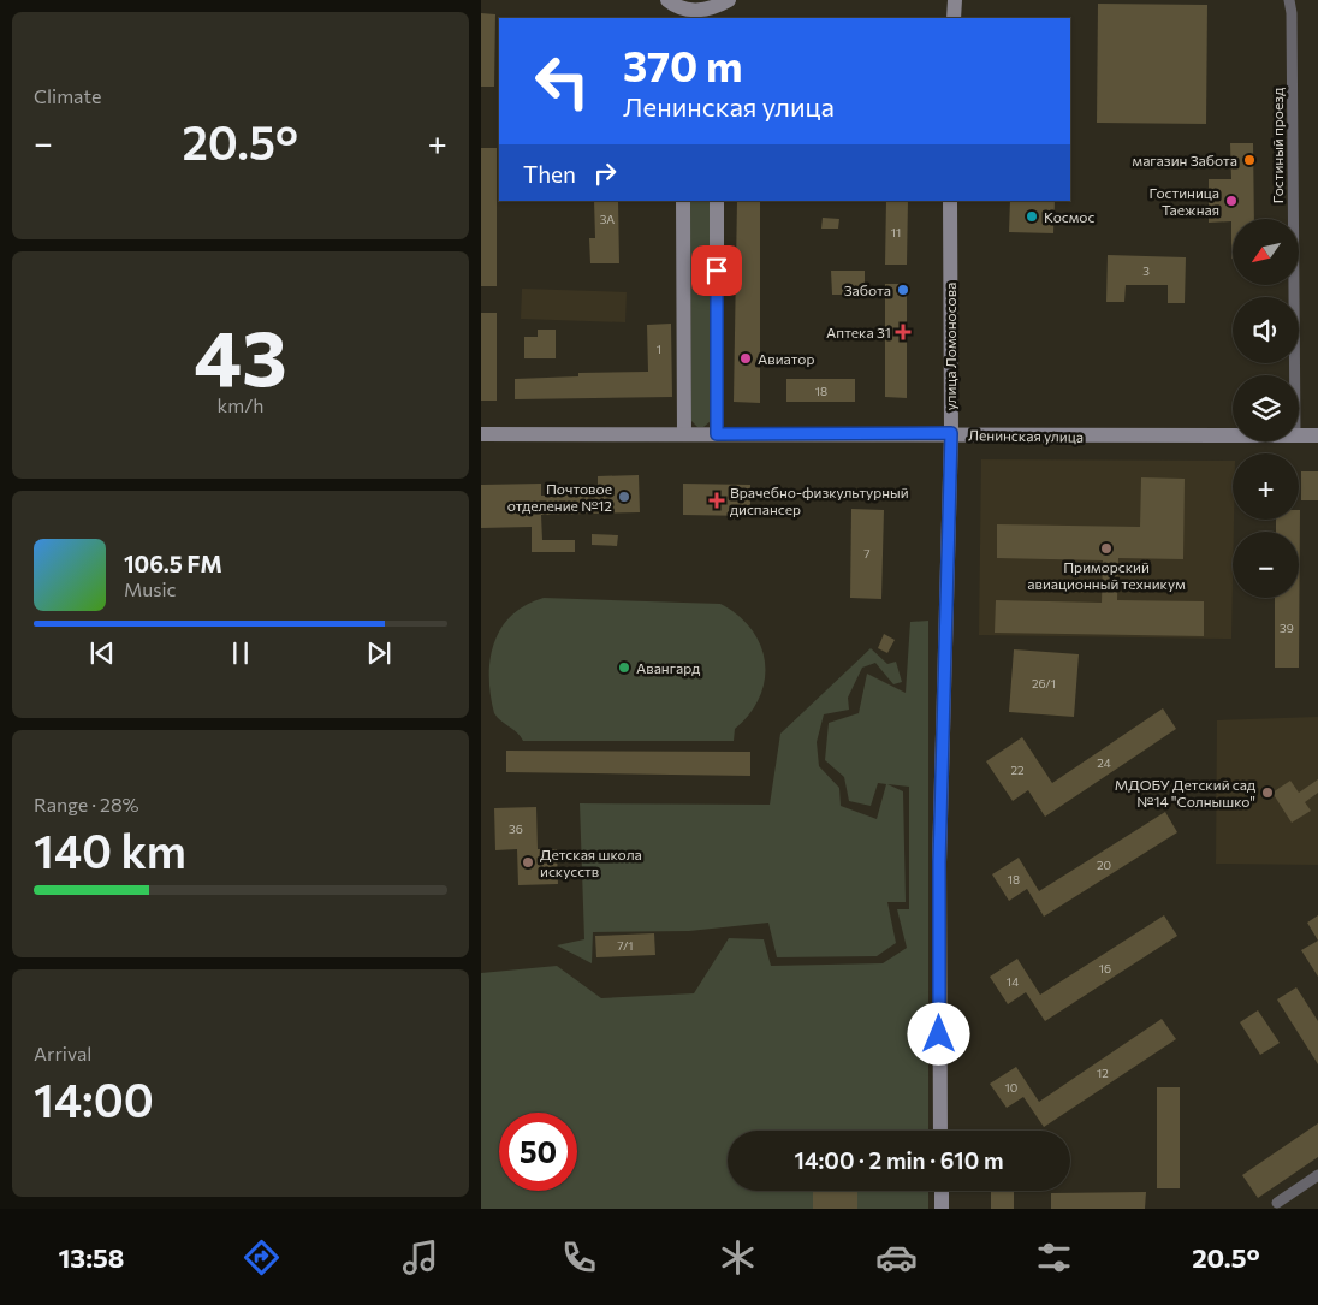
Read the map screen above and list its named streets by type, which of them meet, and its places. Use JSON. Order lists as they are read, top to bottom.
{
  "streets": {
    "main road": ["улица Ломоносова", "Ленинская улица"],
    "street": ["Гостиный проезд"]
  },
  "crossings": [
    ["улица Ломоносова", "Ленинская улица"]
  ],
  "places": {
    "other": [
      "магазин Забота",
      "Гостиница Таежная",
      "Космос",
      "Забота",
      "Авиатор",
      "Почтовое отделение №12",
      "Приморский авиационный техникум",
      "Авангард",
      "МДОБУ Детский сад №14 \"Солнышко\"",
      "Детская школа искусств"
    ],
    "health": ["Аптека 31", "Врачебно-физкультурный диспансер"]
  },
  "house_numbers": [
    "3А",
    "11",
    "3",
    "1",
    "18",
    "7",
    "39",
    "26/1",
    "24",
    "22",
    "36",
    "20",
    "18",
    "7/1",
    "16",
    "14",
    "12",
    "10"
  ],
  "north": "bottom left",
  "page": {
    "tile": [
      "Climate",
      ["43", "km/h"],
      ["Range · 28%", "140 km"],
      ["Arrival", "14:00"]
    ],
    "turn": ["370 m", "Ленинская улица"],
    "heat": ["−", "20.5°", "+"],
    "then": "Then",
    "map_buttons": ["+", "−"],
    "song": ["106.5 FM", "Music"],
    "limit": "50",
    "trip": "14:00 · 2 min · 610 m",
    "tabs": ["13:58", "20.5°"]
  }
}
